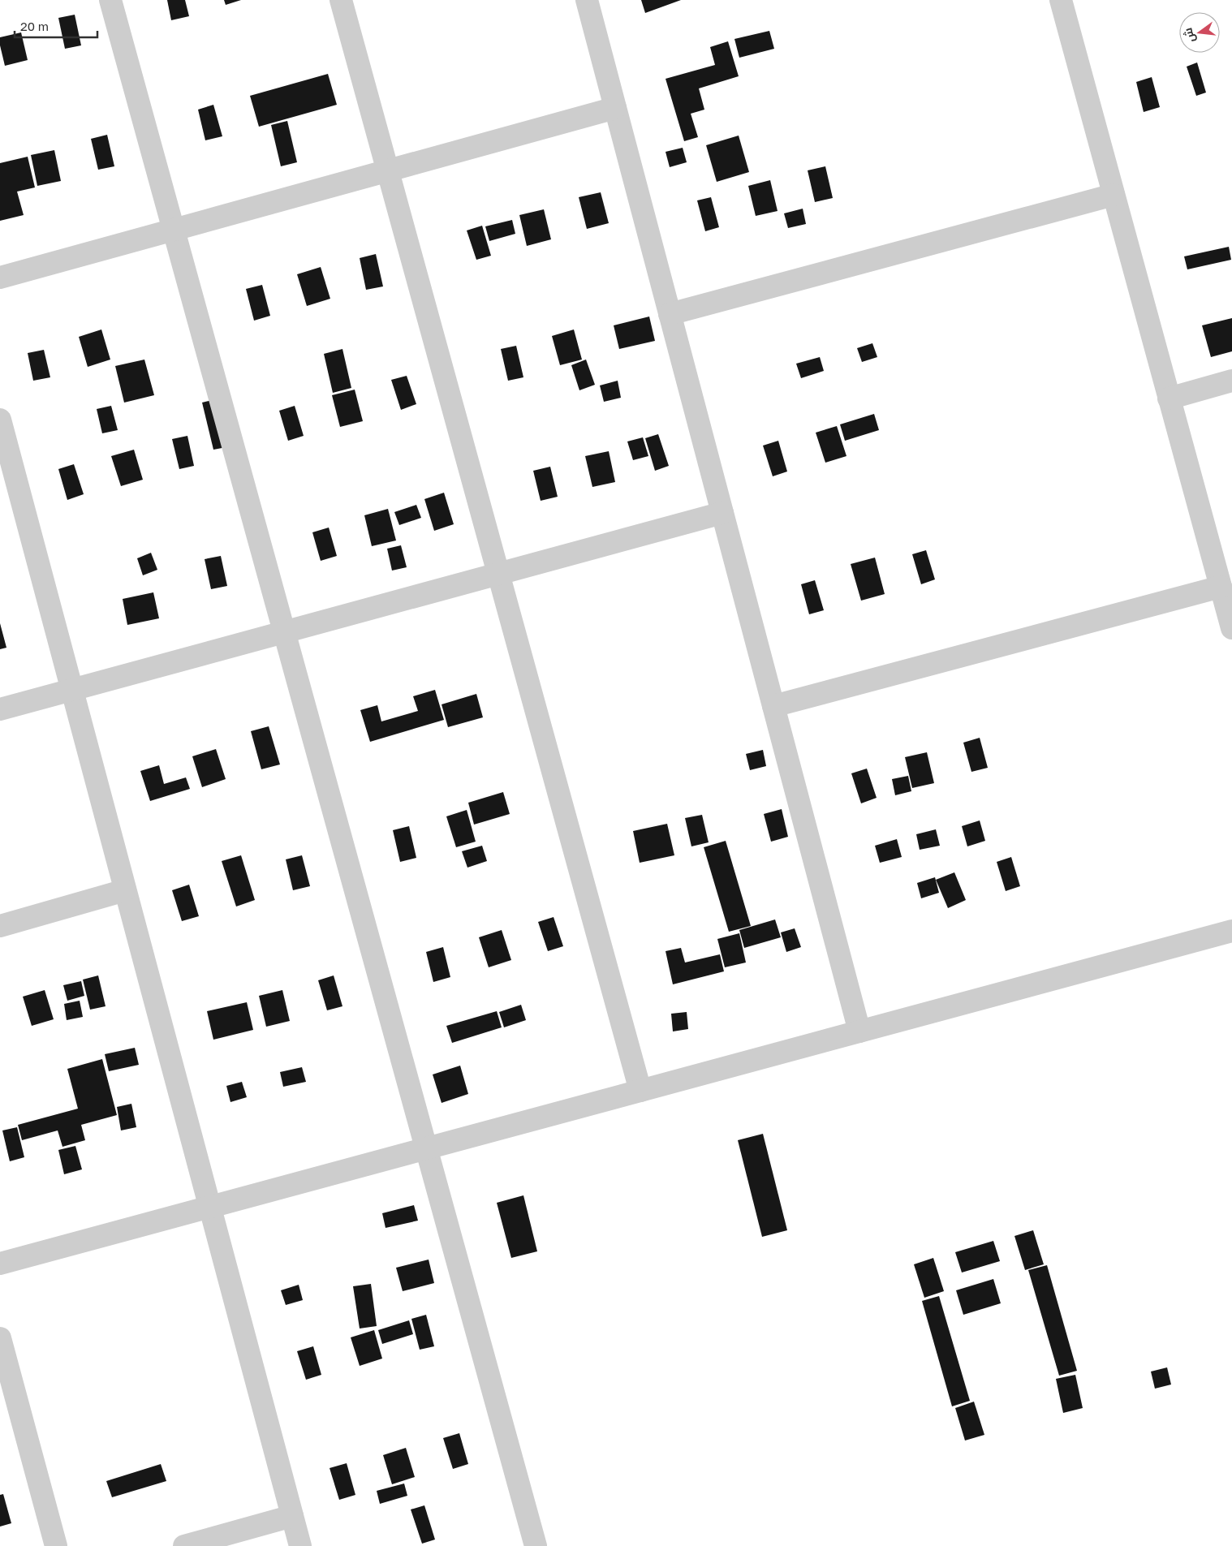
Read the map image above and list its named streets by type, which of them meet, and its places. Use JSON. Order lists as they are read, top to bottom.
{
  "scale_bar": "20 m",
  "north": "left"
}
